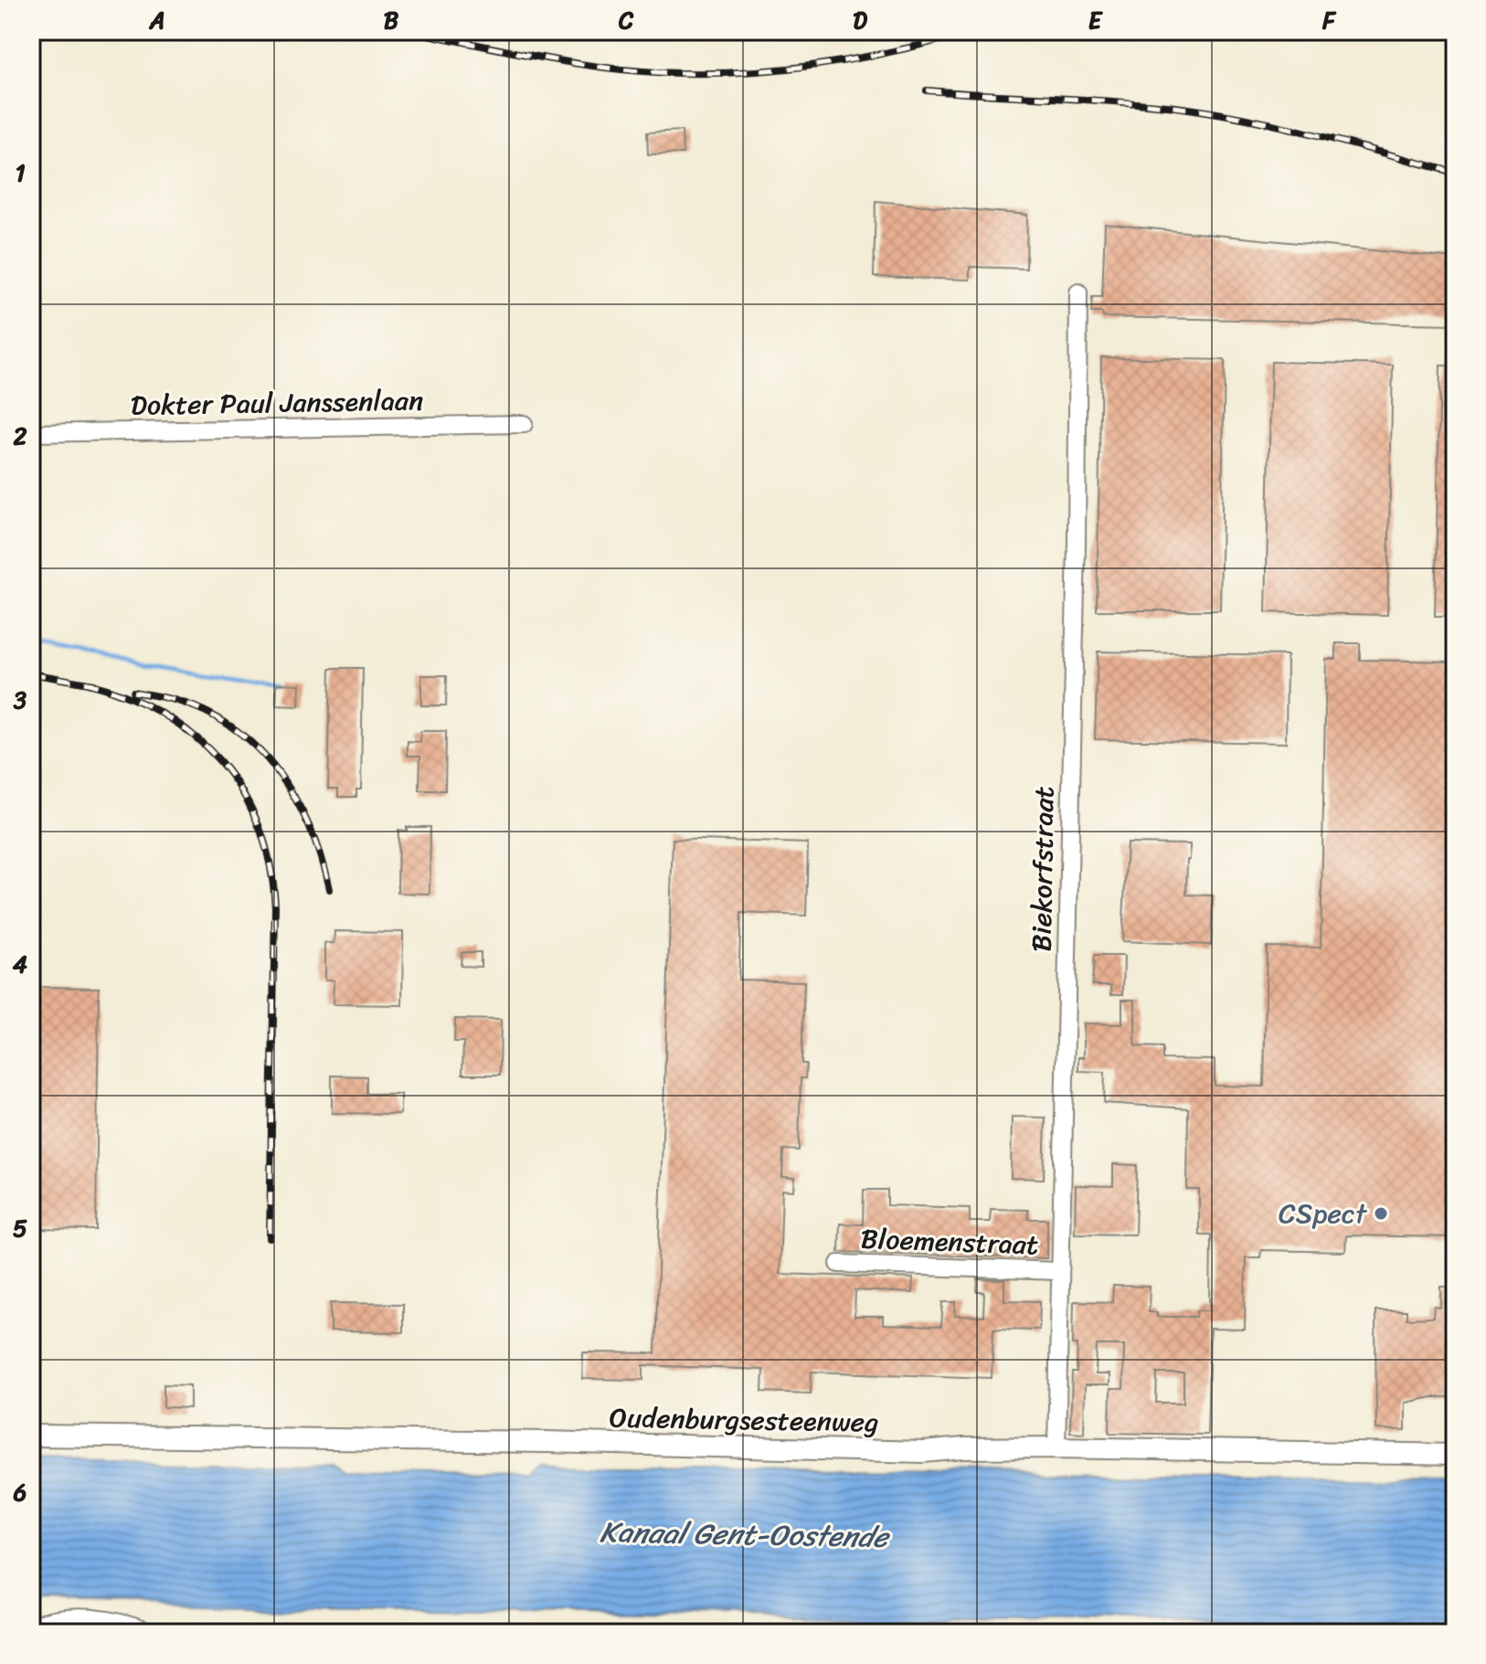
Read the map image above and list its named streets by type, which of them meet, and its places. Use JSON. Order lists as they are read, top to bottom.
{
  "streets": {
    "street": [
      "Dokter Paul Janssenlaan",
      "Biekorfstraat",
      "Bloemenstraat",
      "Oudenburgsesteenweg"
    ]
  },
  "crossings": [
    ["Biekorfstraat", "Bloemenstraat"],
    ["Biekorfstraat", "Oudenburgsesteenweg"]
  ],
  "water": ["Kanaal Gent-Oostende"],
  "places": ["CSpect"],
  "grid": {
    "columns": [
      "A",
      "B",
      "C",
      "D",
      "E",
      "F"
    ],
    "rows": [
      "1",
      "2",
      "3",
      "4",
      "5",
      "6"
    ]
  }
}
